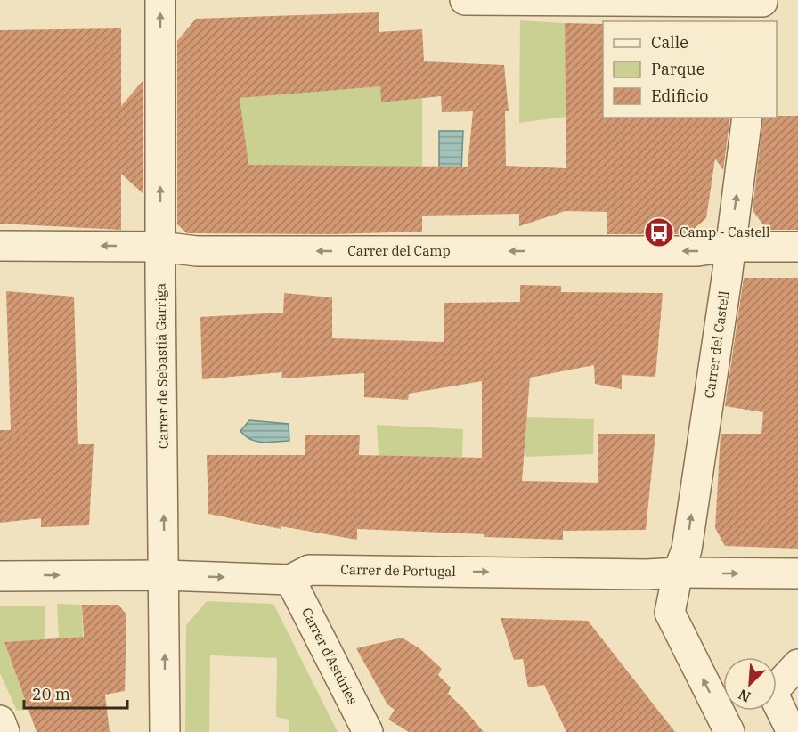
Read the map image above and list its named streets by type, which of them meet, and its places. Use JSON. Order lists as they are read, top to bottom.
{
  "streets": {
    "street": [
      "Carrer del Camp",
      "Carrer del Castell",
      "Carrer de Sebastià Garriga",
      "Carrer de Portugal",
      "Carrer d'Astúries"
    ]
  },
  "crossings": [
    ["Carrer del Camp", "Carrer del Castell"],
    ["Carrer del Camp", "Carrer de Sebastià Garriga"],
    ["Carrer del Castell", "Carrer de Portugal"],
    ["Carrer de Sebastià Garriga", "Carrer de Portugal"],
    ["Carrer de Portugal", "Carrer d'Astúries"]
  ],
  "one_way": ["Carrer del Castell", "Carrer de Sebastià Garriga", "Carrer de Portugal"],
  "places": {
    "bus stop": ["Camp - Castell"]
  },
  "legend": ["Calle", "Parque", "Edificio"],
  "scale_bar": "20 m",
  "north": "bottom left"
}
